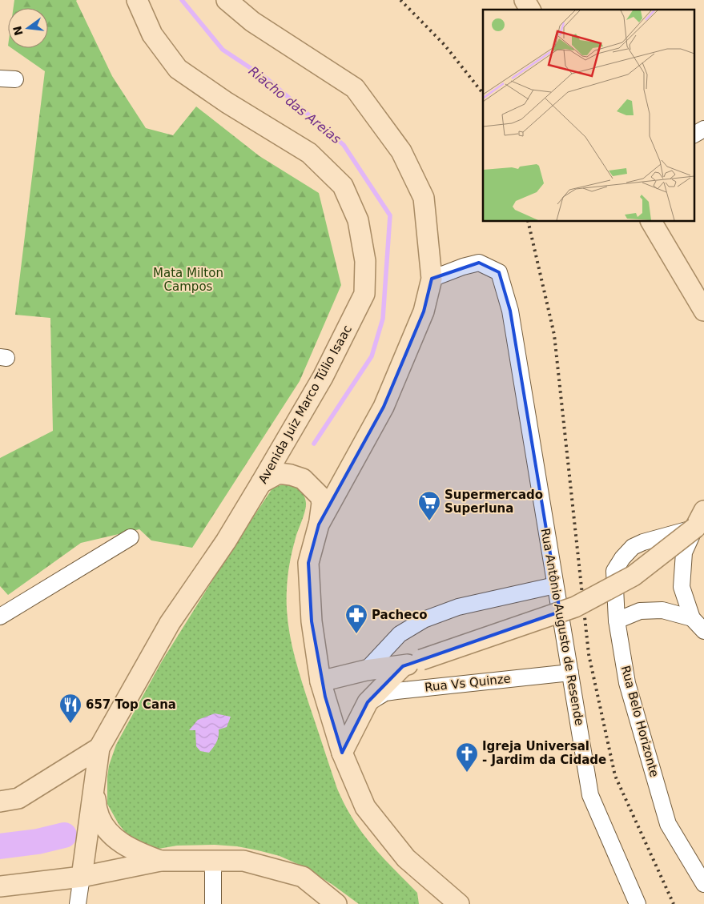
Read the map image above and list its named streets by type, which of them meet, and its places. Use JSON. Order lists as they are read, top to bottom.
{
  "streets": {
    "main road": ["Avenida Juiz Marco Túlio Isaac"],
    "street": ["Rua Antônio Augusto de Resende", "Rua Vs Quinze", "Rua Belo Horizonte"]
  },
  "crossings": [
    ["Rua Antônio Augusto de Resende", "Rua Vs Quinze"]
  ],
  "water": ["Riacho das Areias"],
  "parks": ["Mata Milton Campos"],
  "places": {
    "supermarket": ["Supermercado Superluna"],
    "pharmacy": ["Pacheco"],
    "restaurant": ["657 Top Cana"],
    "church": ["Igreja Universal - Jardim da Cidade"]
  },
  "north": "left"
}
